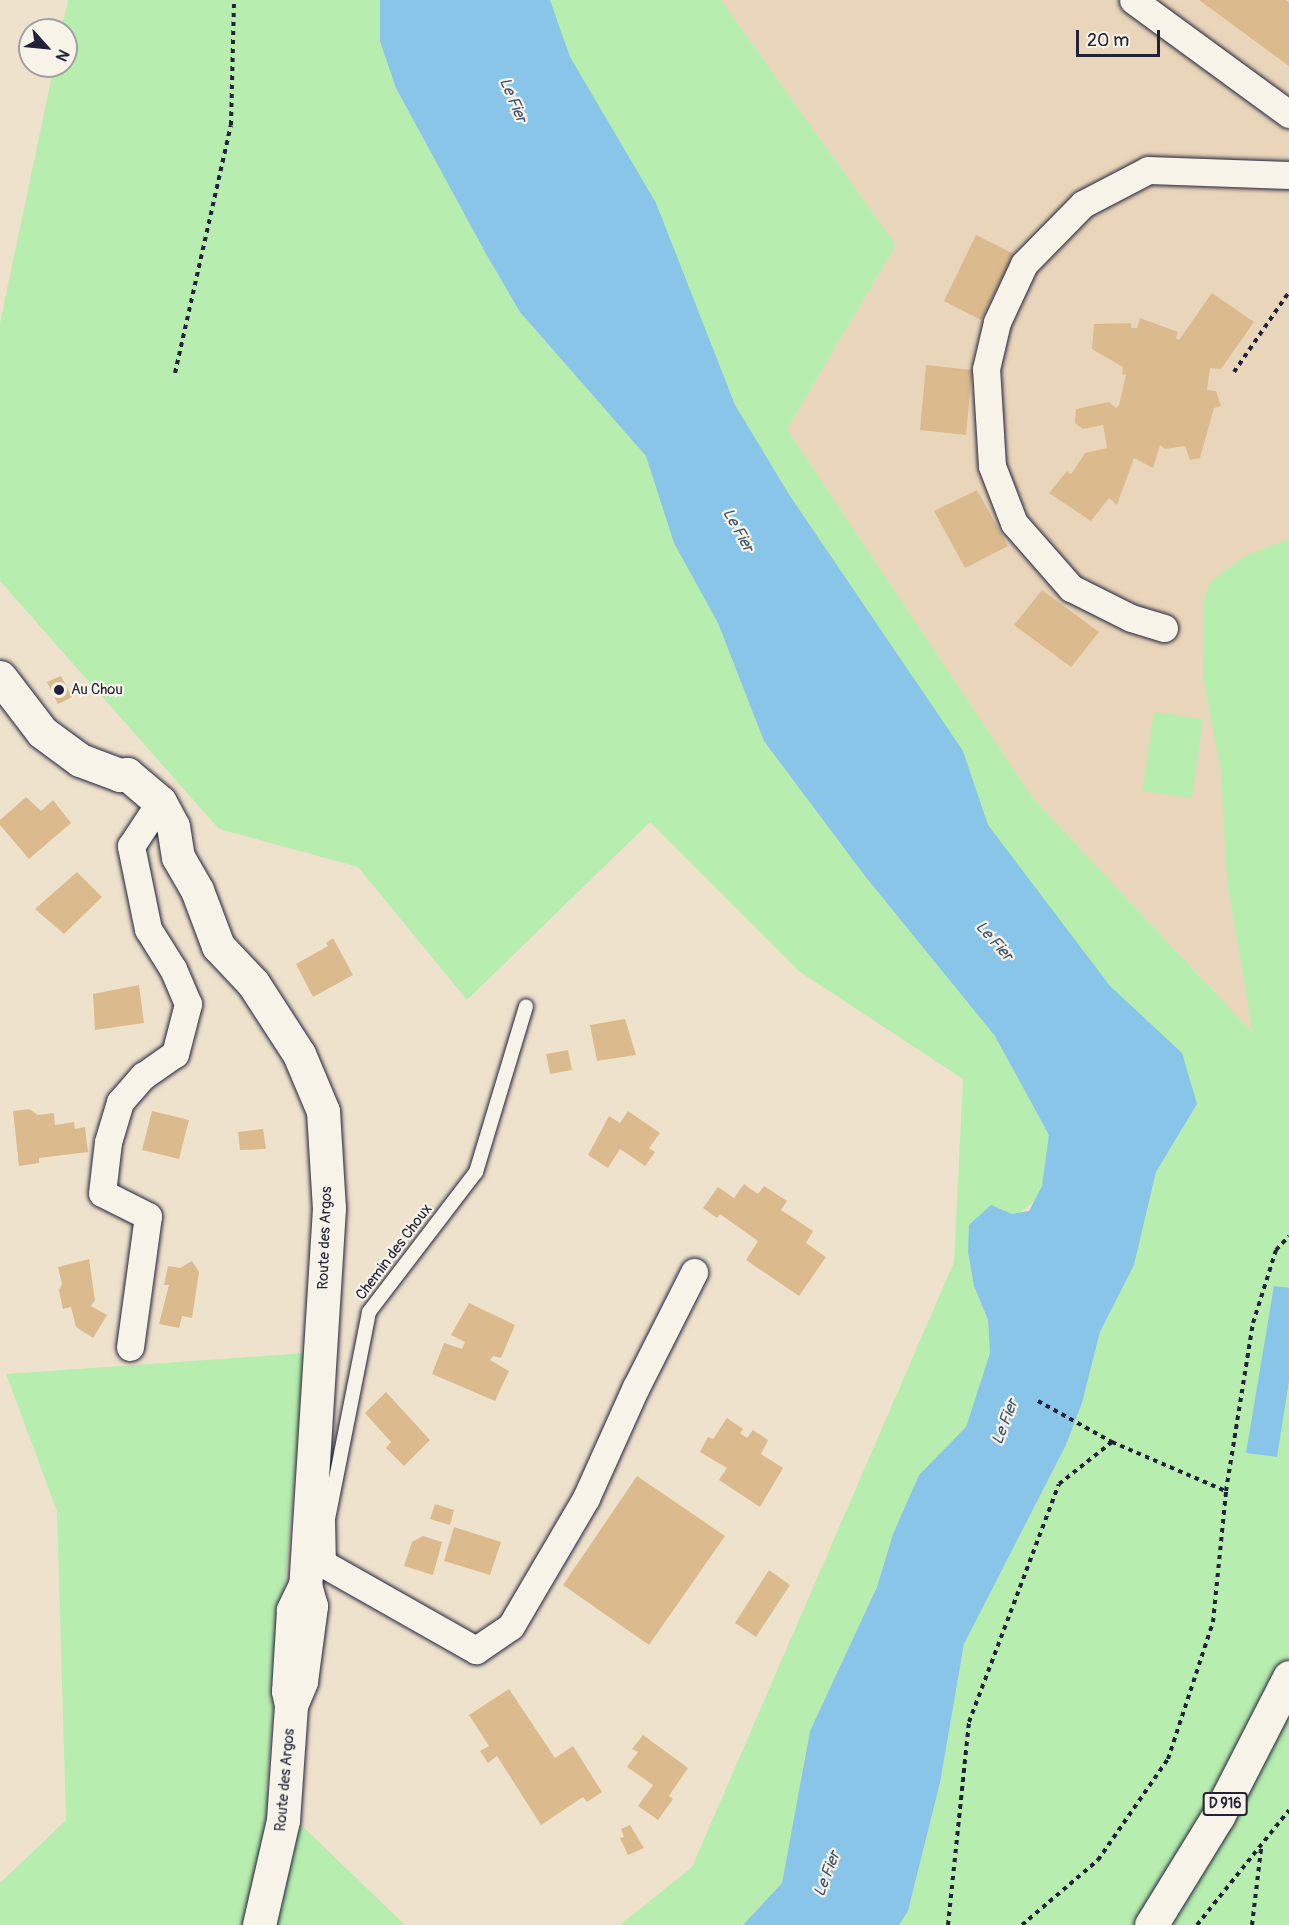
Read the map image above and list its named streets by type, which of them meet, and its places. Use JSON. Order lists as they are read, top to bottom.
{
  "streets": {
    "main road": ["Route des Argos", "D 916"],
    "lane": ["Chemin des Choux"]
  },
  "crossings": [
    ["Route des Argos", "Chemin des Choux"]
  ],
  "water": ["Le Fier"],
  "places": ["Au Chou"],
  "scale_bar": "20 m",
  "north": "bottom right"
}
